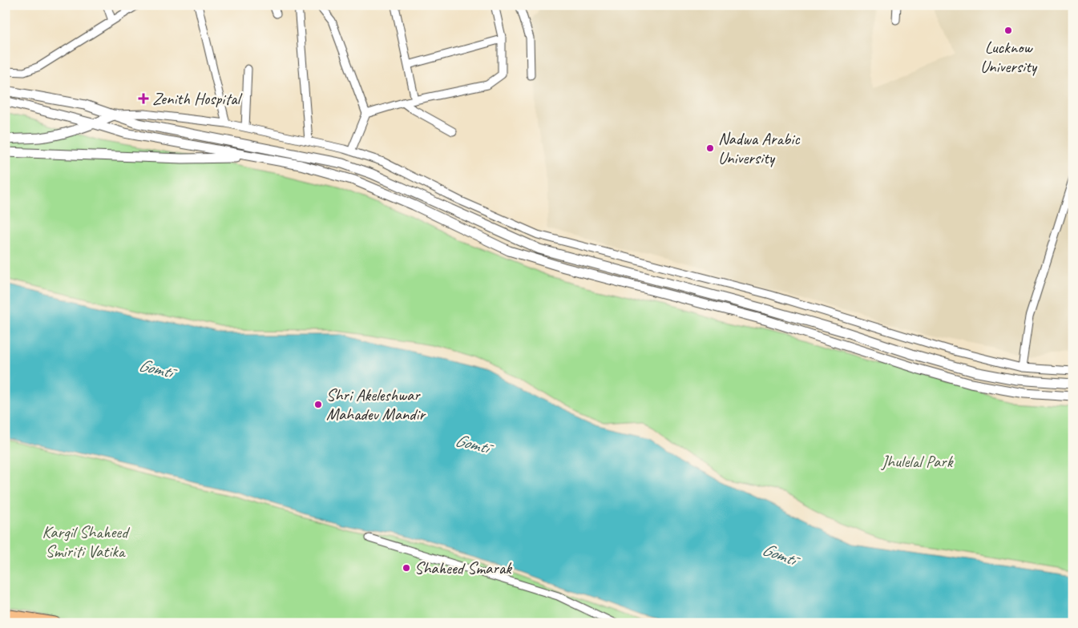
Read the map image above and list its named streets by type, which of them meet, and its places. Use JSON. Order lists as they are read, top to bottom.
{
  "water": ["Gomtī"],
  "parks": ["Jhulelal Park", "Kargil Shaheed Smiriti Vatika"],
  "places": {
    "other": [
      "Lucknow University",
      "Nadwa Arabic University",
      "Shri Akeleshwar Mahadev Mandir",
      "Shaheed Smarak"
    ],
    "health": ["Zenith Hospital"]
  }
}
